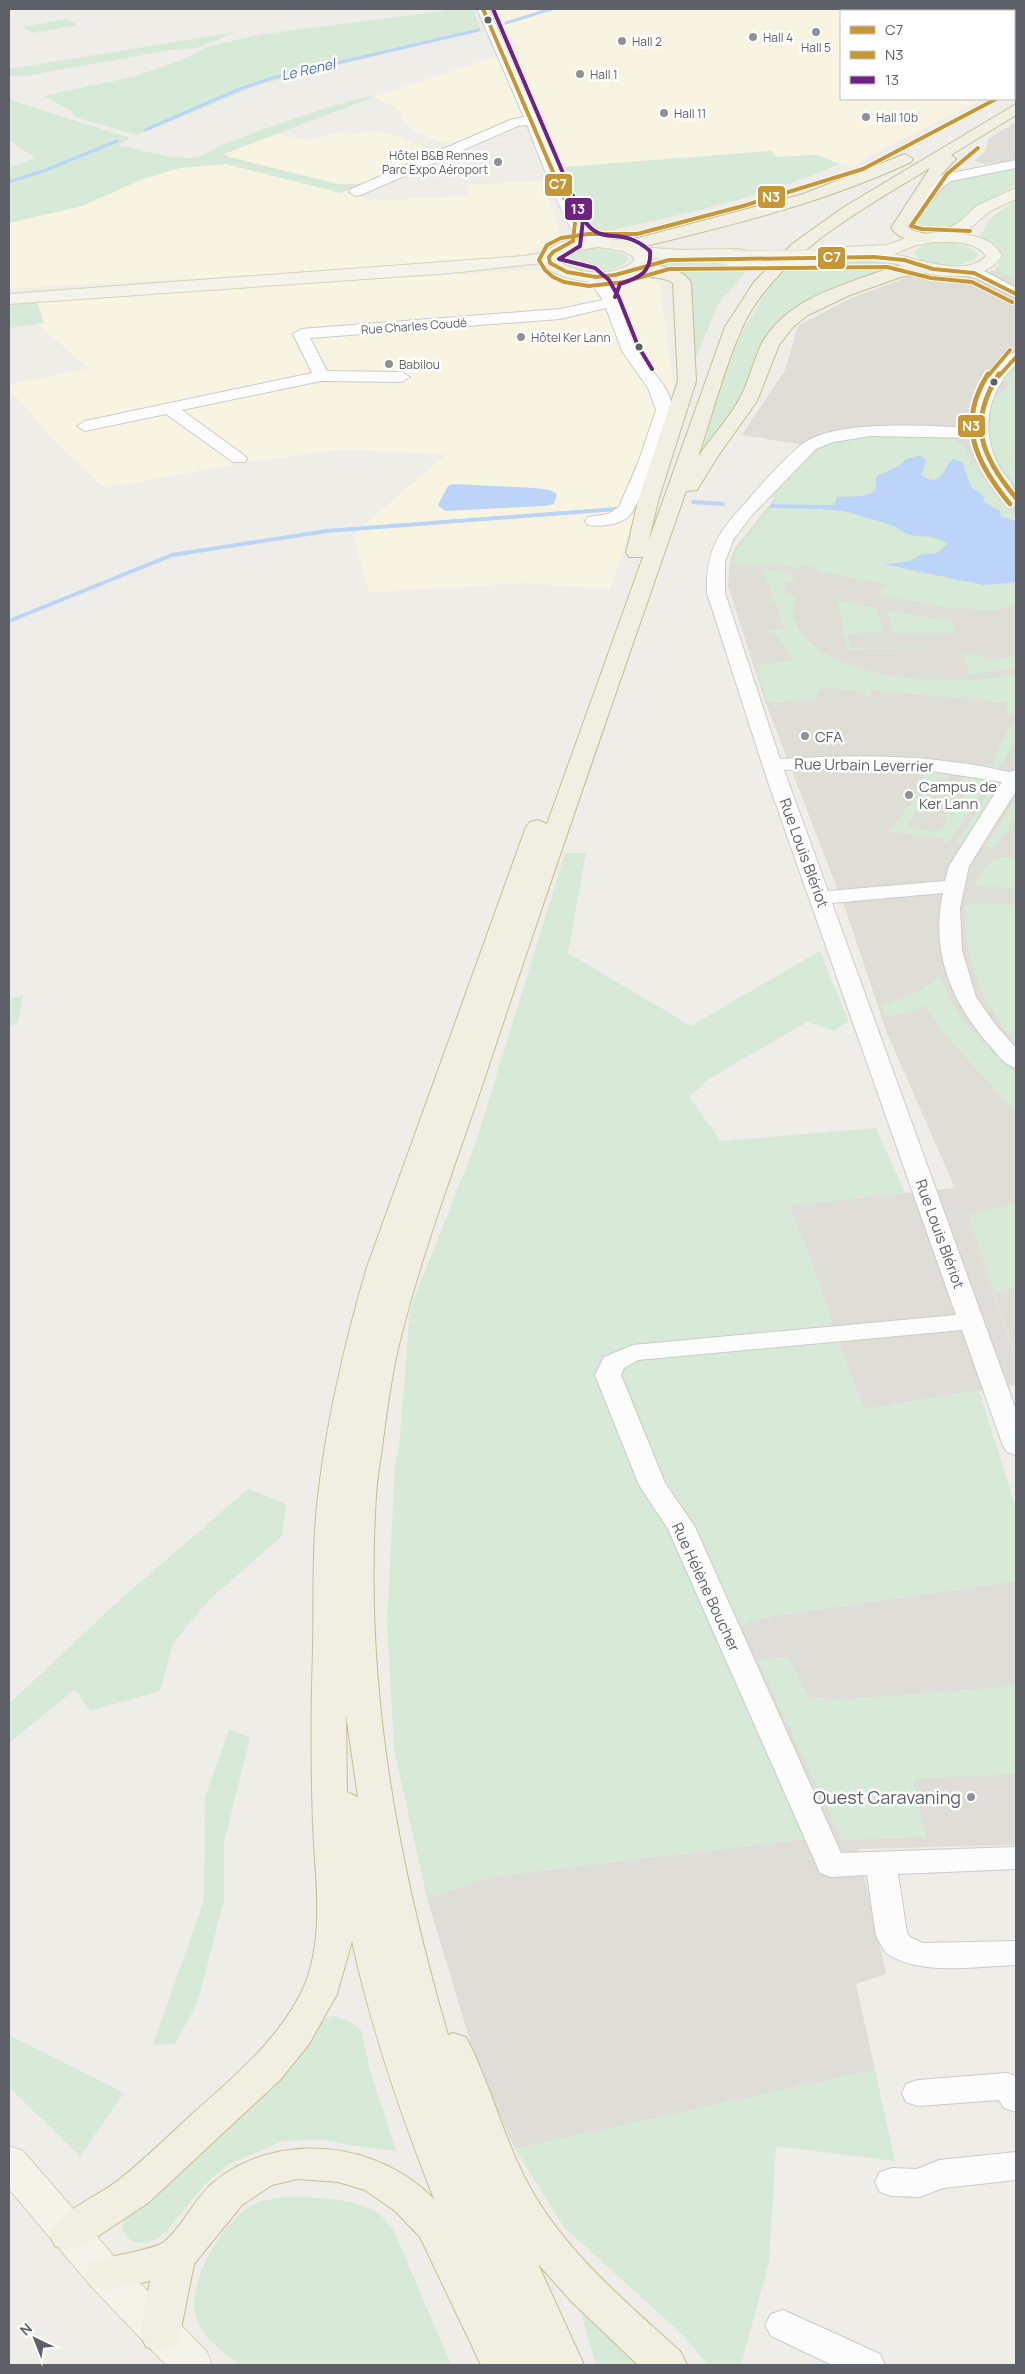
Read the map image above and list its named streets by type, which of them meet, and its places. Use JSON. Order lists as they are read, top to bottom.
{
  "streets": {
    "street": [
      "Rue Charles Coudé",
      "Rue Urbain Leverrier",
      "Rue Louis Blériot",
      "Rue Hélène Boucher"
    ]
  },
  "crossings": [
    ["Rue Urbain Leverrier", "Rue Louis Blériot"],
    ["Rue Louis Blériot", "Rue Hélène Boucher"]
  ],
  "water": ["Le Renel"],
  "places": [
    "Hall 5",
    "Hall 4",
    "Hall 2",
    "Hall 1",
    "Hall 11",
    "Hall 10b",
    "Hôtel B&B Rennes Parc Expo Aéroport",
    "Hôtel Ker Lann",
    "Babilou",
    "CFA",
    "Campus de Ker Lann",
    "Ouest Caravaning"
  ],
  "lines": ["transit line C7", "transit line 13", "transit line N3"],
  "legend": ["C7", "N3", "13"],
  "north": "top left"
}
